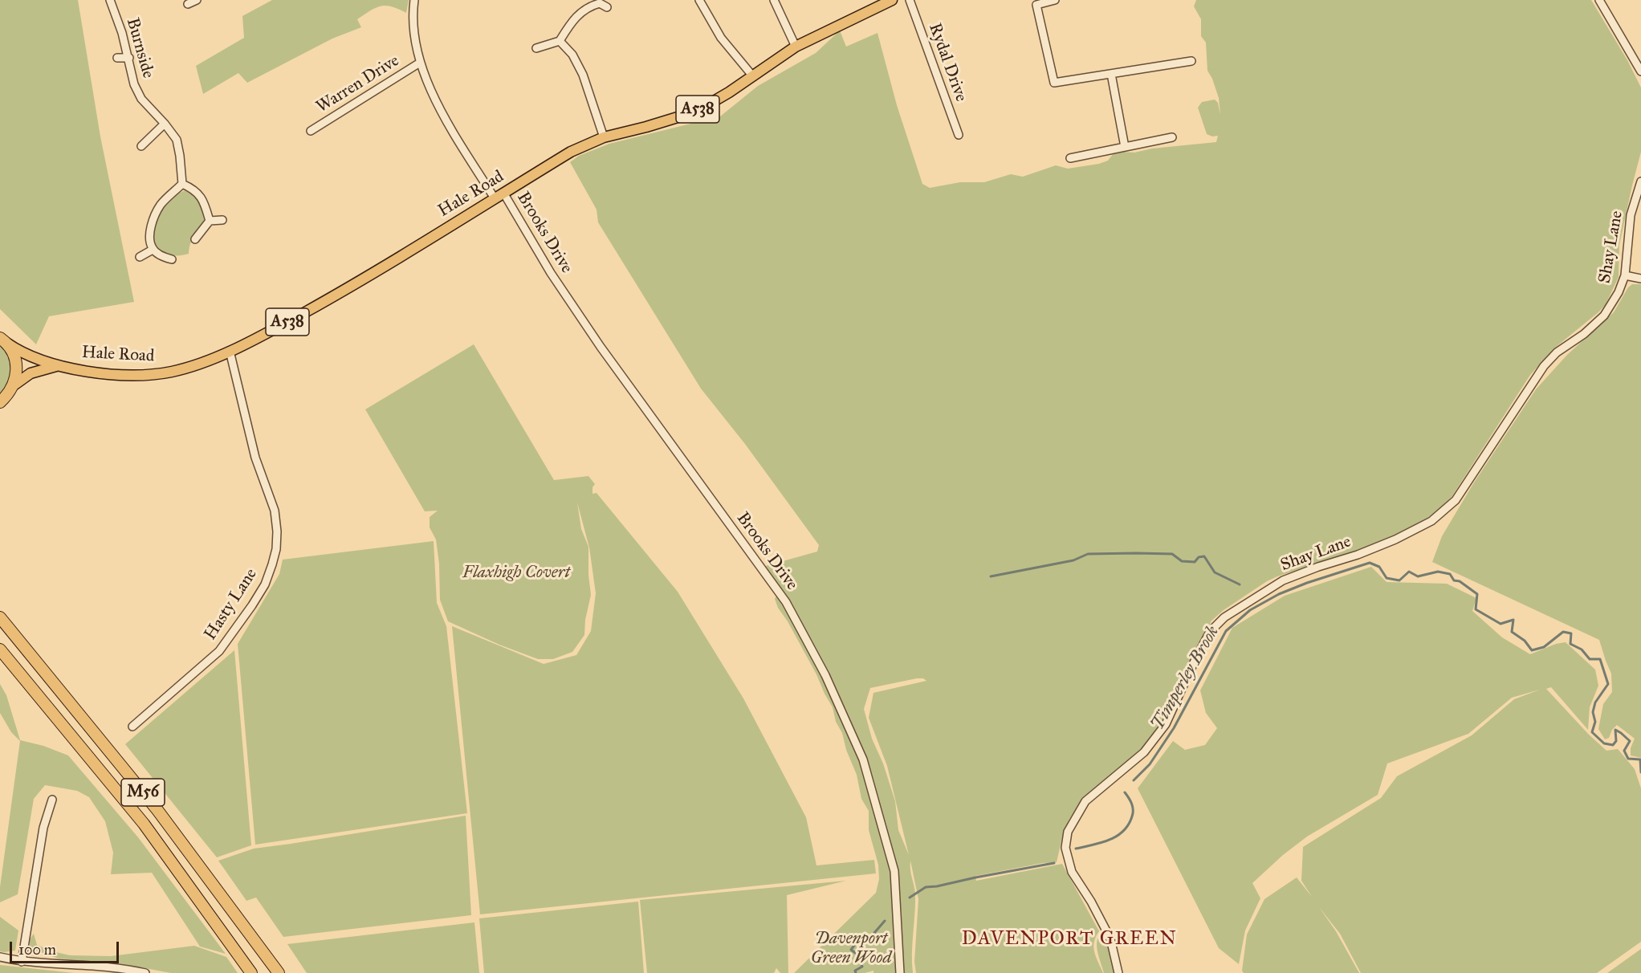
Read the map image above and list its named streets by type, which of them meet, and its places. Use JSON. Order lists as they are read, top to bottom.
{
  "streets": {
    "highway": ["A538", "M56"],
    "main road": ["Hale Road"],
    "street": [
      "Burnside",
      "Rydal Drive",
      "Warren Drive",
      "Brooks Drive",
      "Shay Lane",
      "Hasty Lane"
    ]
  },
  "crossings": [
    ["Warren Drive", "Brooks Drive"],
    ["A538", "Hale Road"],
    ["Hale Road", "Brooks Drive"],
    ["Hale Road", "Hasty Lane"]
  ],
  "districts": ["DAVENPORT GREEN"],
  "water": ["Timperley Brook"],
  "parks": ["Flaxhigh Covert", "Davenport Green Wood"],
  "scale_bar": "100 m"
}
